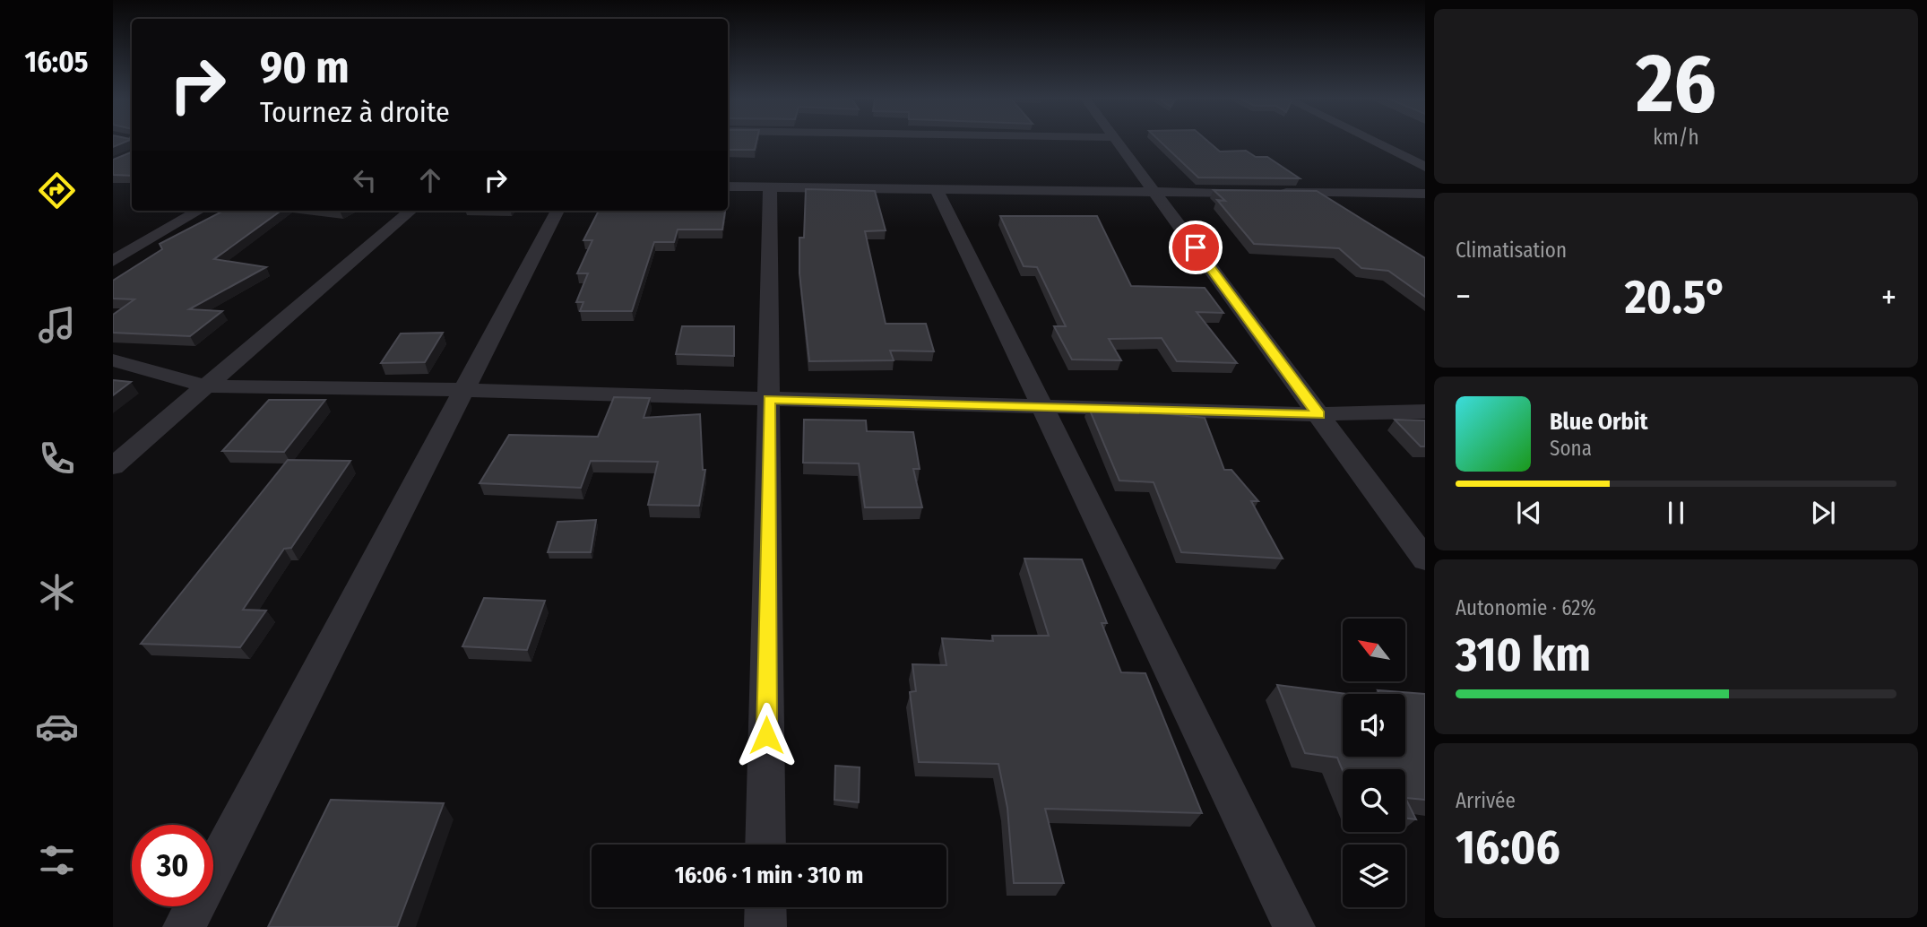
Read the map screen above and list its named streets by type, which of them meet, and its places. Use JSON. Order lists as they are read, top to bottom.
{
  "north": "top left",
  "page": {
    "tabs": "16:05",
    "tile": [
      ["26", "km/h"],
      "Climatisation",
      ["Autonomie · 62%", "310 km"],
      ["Arrivée", "16:06"]
    ],
    "turn": ["90 m", "Tournez à droite"],
    "heat": ["−", "20.5°", "+"],
    "song": ["Blue Orbit", "Sona"],
    "limit": "30",
    "trip": "16:06 · 1 min · 310 m"
  }
}
